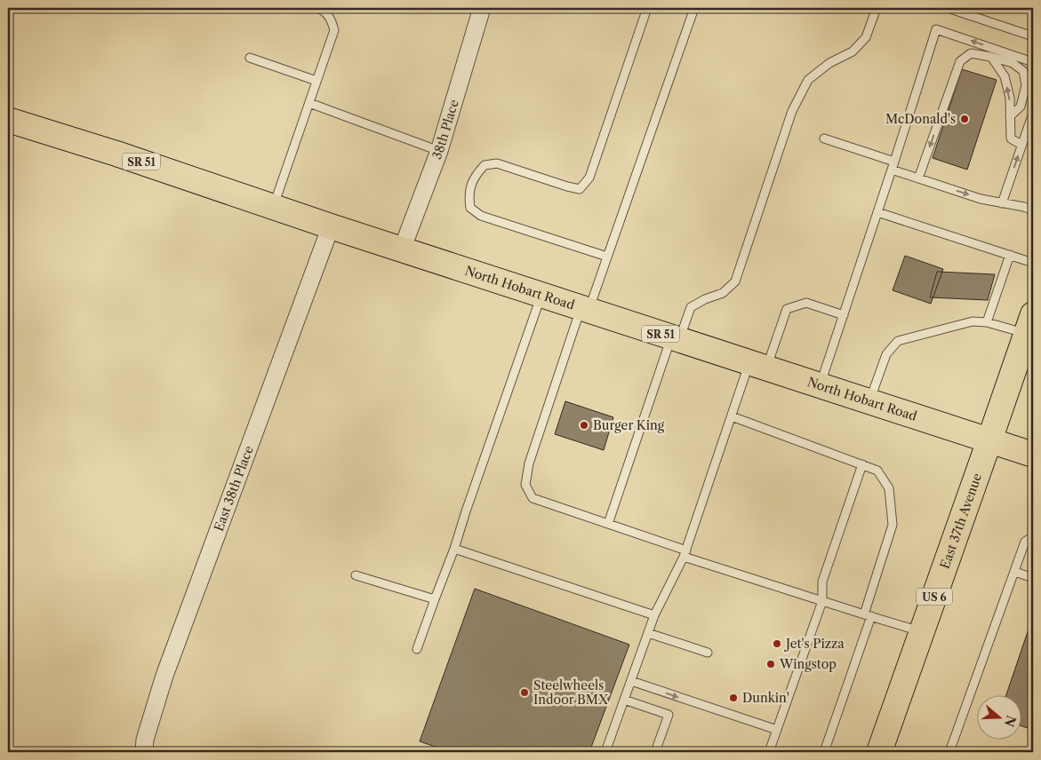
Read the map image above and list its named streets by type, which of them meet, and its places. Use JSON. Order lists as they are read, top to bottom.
{
  "streets": {
    "main road": [
      "SR 51",
      "North Hobart Road",
      "East 37th Avenue",
      "US 6"
    ],
    "street": ["38th Place", "East 38th Place"]
  },
  "crossings": [
    ["38th Place", "North Hobart Road"],
    ["North Hobart Road", "East 38th Place"],
    ["North Hobart Road", "East 37th Avenue"]
  ],
  "places": [
    "McDonald's",
    "Burger King",
    "Jet's Pizza",
    "Wingstop",
    "Steelwheels Indoor BMX",
    "Dunkin'"
  ],
  "north": "right"
}
